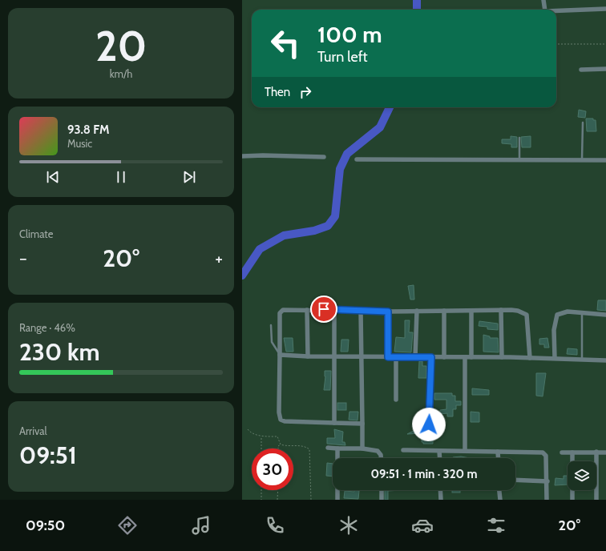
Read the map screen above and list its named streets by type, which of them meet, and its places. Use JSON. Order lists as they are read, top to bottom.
{
  "page": {
    "tile": [
      ["20", "km/h"],
      "Climate",
      ["Range · 46%", "230 km"],
      ["Arrival", "09:51"]
    ],
    "turn": ["100 m", "Turn left"],
    "then": "Then",
    "song": ["93.8 FM", "Music"],
    "heat": ["−", "20°", "+"],
    "limit": "30",
    "trip": "09:51 · 1 min · 320 m",
    "tabs": ["09:50", "20°"]
  }
}
